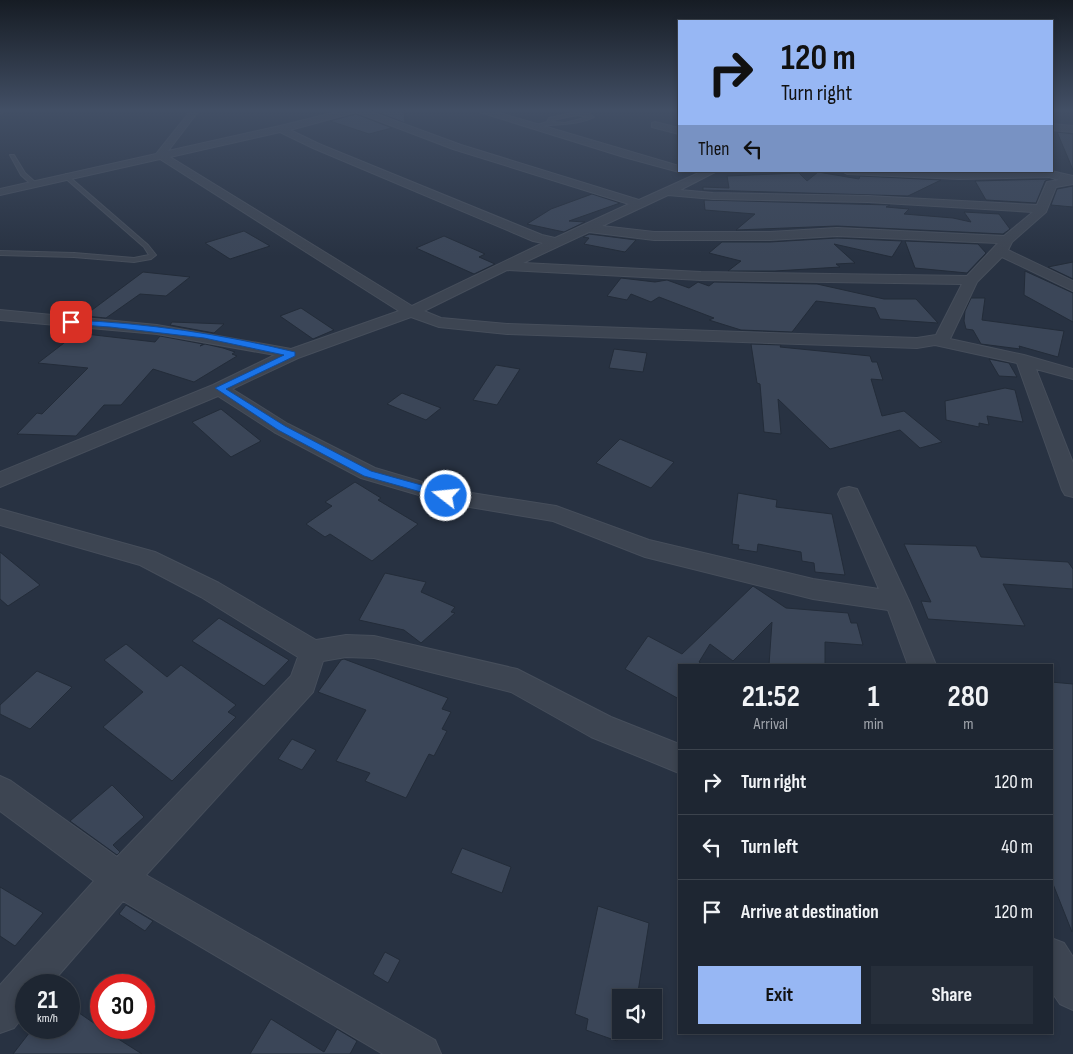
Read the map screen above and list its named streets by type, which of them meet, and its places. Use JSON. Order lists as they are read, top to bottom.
{
  "page": {
    "turn": ["120 m", "Turn right"],
    "then": "Then",
    "eta": [
      "21:52",
      "Arrival",
      "1",
      "min",
      "280",
      "m"
    ],
    "list": [
      {
        "name": "Turn right",
        "value": "120 m"
      },
      {
        "name": "Turn left",
        "value": "40 m"
      },
      {
        "name": "Arrive at destination",
        "value": "120 m"
      }
    ],
    "buttons": ["Exit", "Share"],
    "speed": "21 km/h",
    "limit": "30"
  }
}
